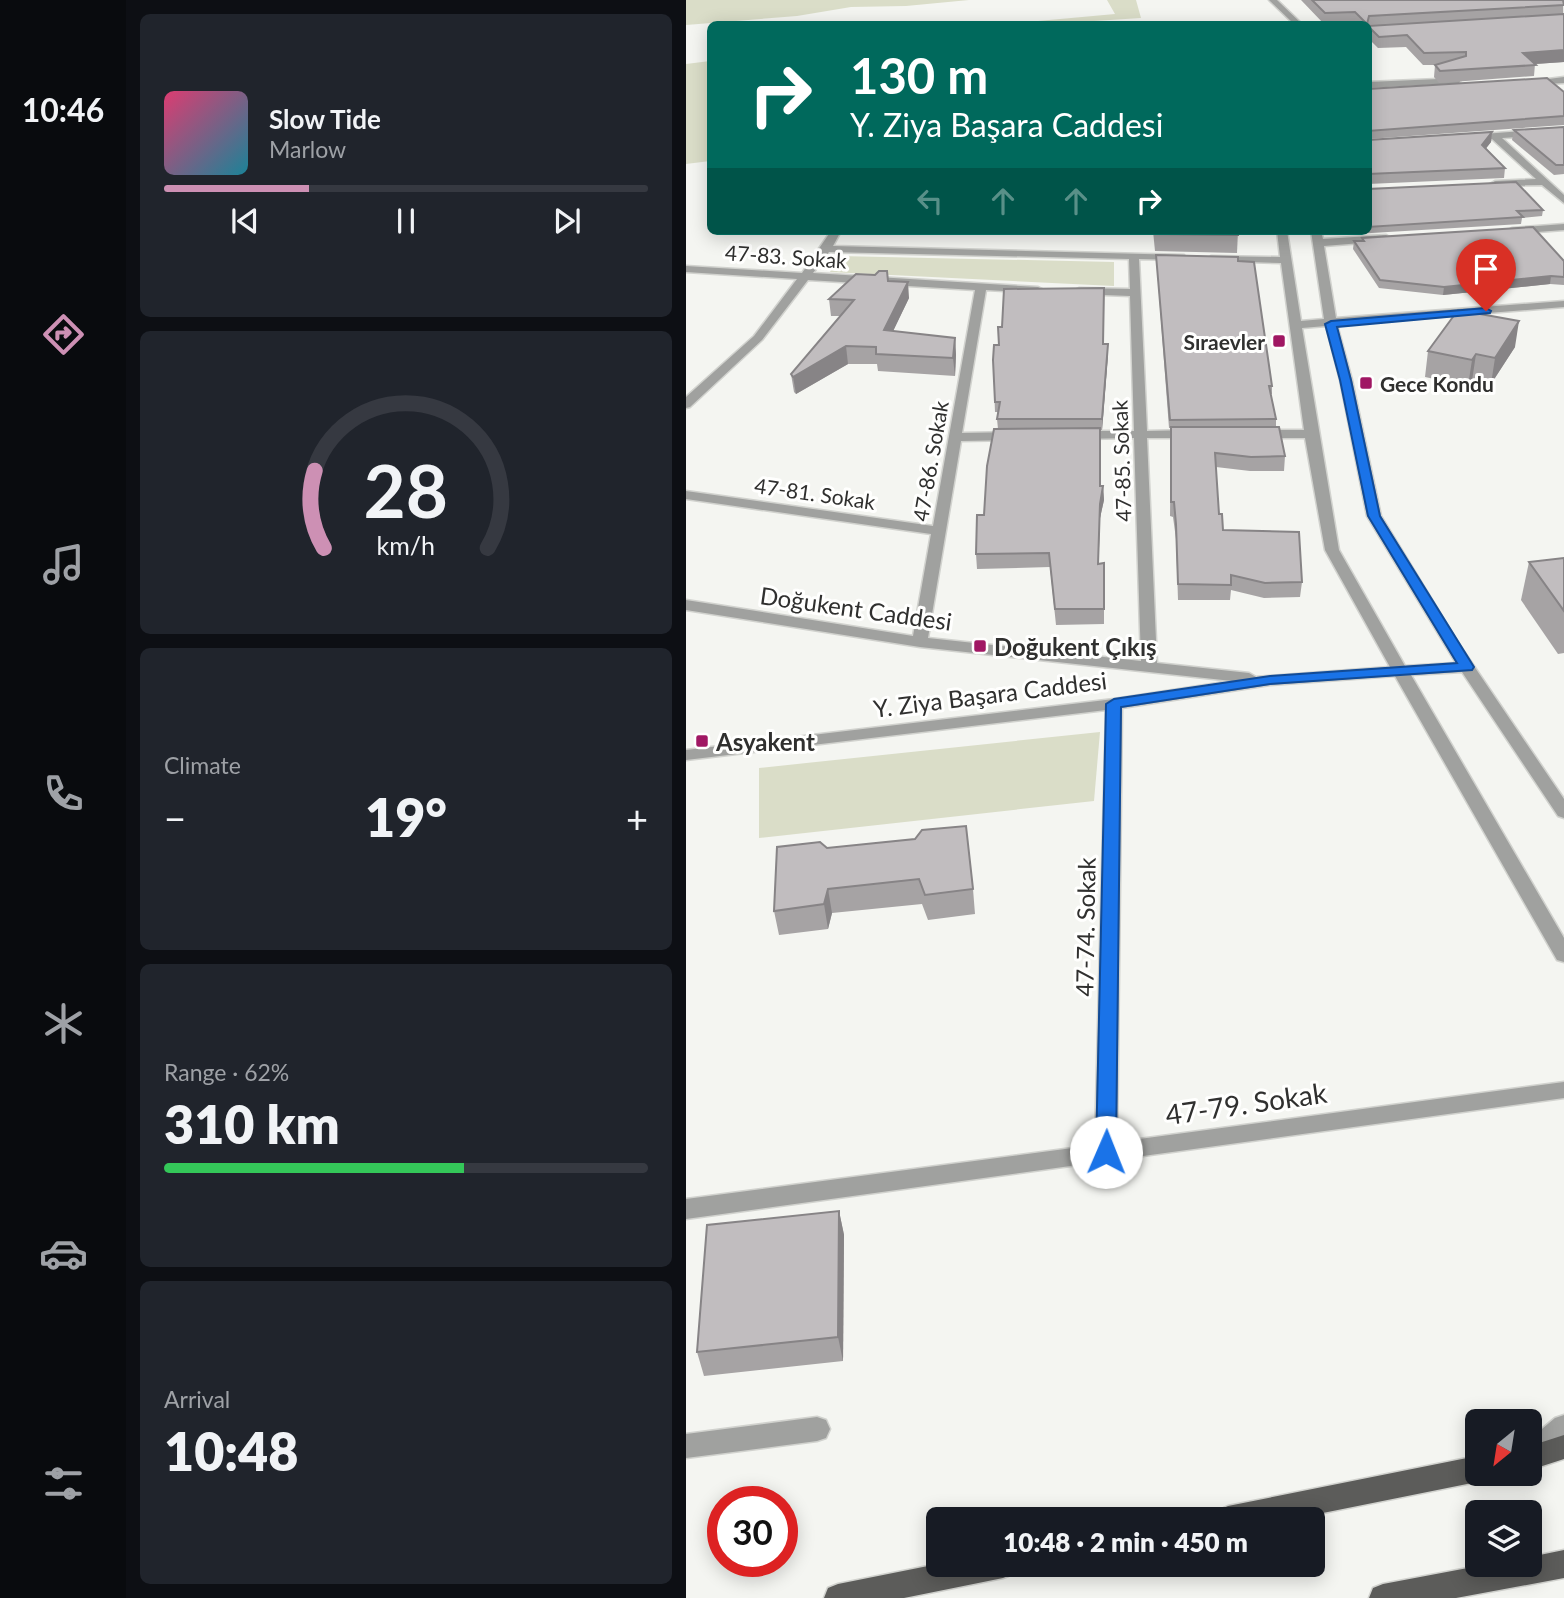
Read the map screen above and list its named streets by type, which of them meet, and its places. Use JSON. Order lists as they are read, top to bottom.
{
  "streets": {
    "street": [
      "47-83. Sokak",
      "47-86. Sokak",
      "47-85. Sokak",
      "47-81. Sokak",
      "Doğukent Caddesi",
      "Y. Ziya Başara Caddesi",
      "47-74. Sokak",
      "47-79. Sokak"
    ]
  },
  "crossings": [
    ["47-83. Sokak", "47-86. Sokak"],
    ["47-86. Sokak", "47-81. Sokak"],
    ["47-86. Sokak", "Doğukent Caddesi"],
    ["47-85. Sokak", "Doğukent Caddesi"],
    ["Doğukent Caddesi", "Y. Ziya Başara Caddesi"],
    ["Y. Ziya Başara Caddesi", "47-74. Sokak"],
    ["47-74. Sokak", "47-79. Sokak"]
  ],
  "places": {
    "transit": [
      "Sıraevler",
      "Gece Kondu",
      "Doğukent Çıkış",
      "Asyakent"
    ]
  },
  "north": "bottom left",
  "page": {
    "tabs": "10:46",
    "turn": ["130 m", "Y. Ziya Başara Caddesi"],
    "song": ["Slow Tide", "Marlow"],
    "tile": [
      "Climate",
      ["Range · 62%", "310 km"],
      ["Arrival", "10:48"]
    ],
    "heat": ["−", "19°", "+"],
    "limit": "30",
    "trip": "10:48 · 2 min · 450 m",
    "gauge": ["28", "km/h"]
  }
}
